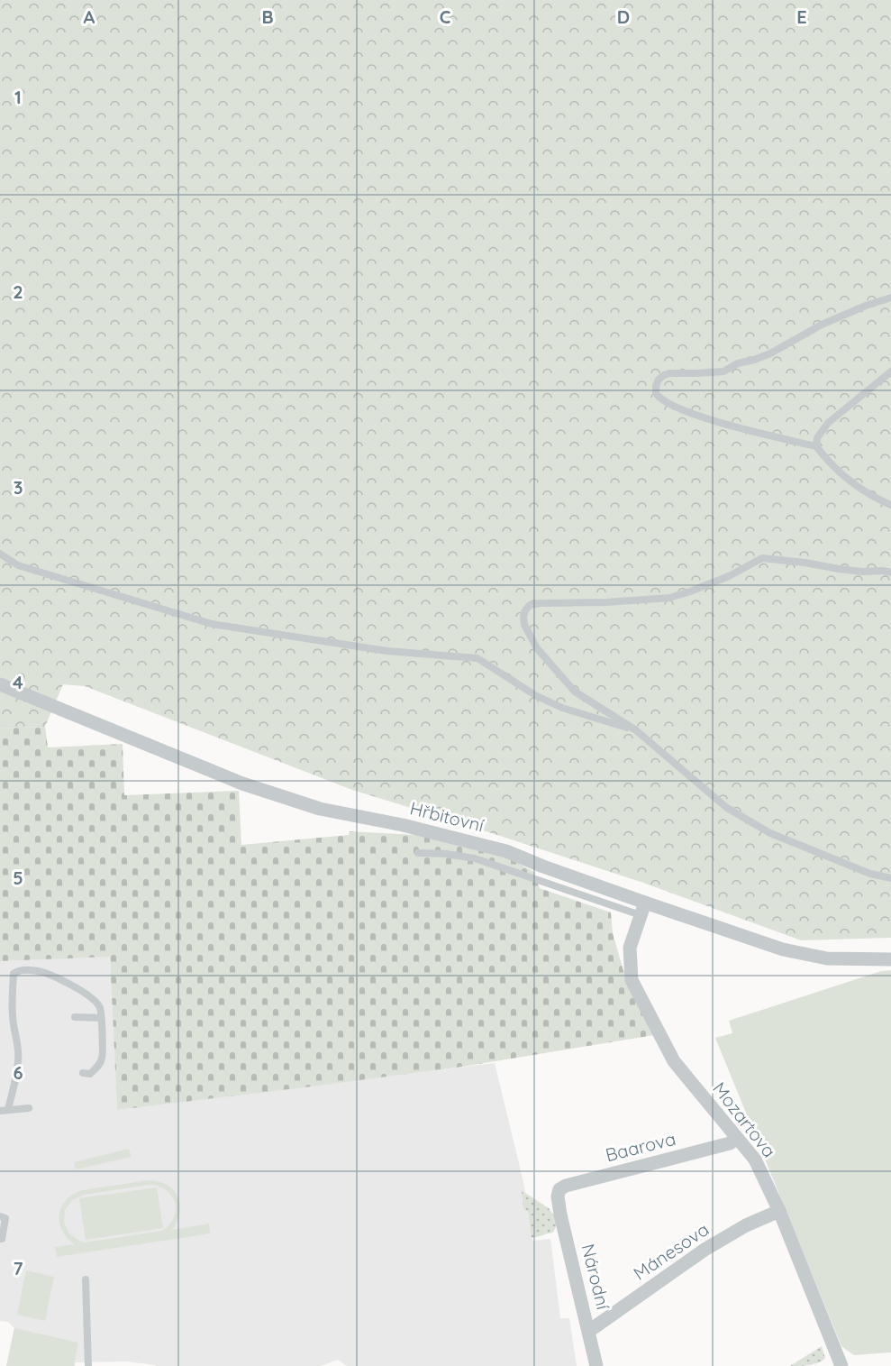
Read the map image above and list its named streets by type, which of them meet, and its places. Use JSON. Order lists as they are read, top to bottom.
{
  "streets": {
    "street": [
      "Hřbitovní",
      "Mozartova",
      "Baarova",
      "Mánesova",
      "Národní"
    ]
  },
  "crossings": [
    ["Hřbitovní", "Mozartova"],
    ["Mozartova", "Baarova"],
    ["Mozartova", "Mánesova"],
    ["Baarova", "Národní"],
    ["Mánesova", "Národní"]
  ],
  "grid": {
    "columns": [
      "A",
      "B",
      "C",
      "D",
      "E"
    ],
    "rows": [
      "1",
      "2",
      "3",
      "4",
      "5",
      "6",
      "7"
    ]
  }
}
